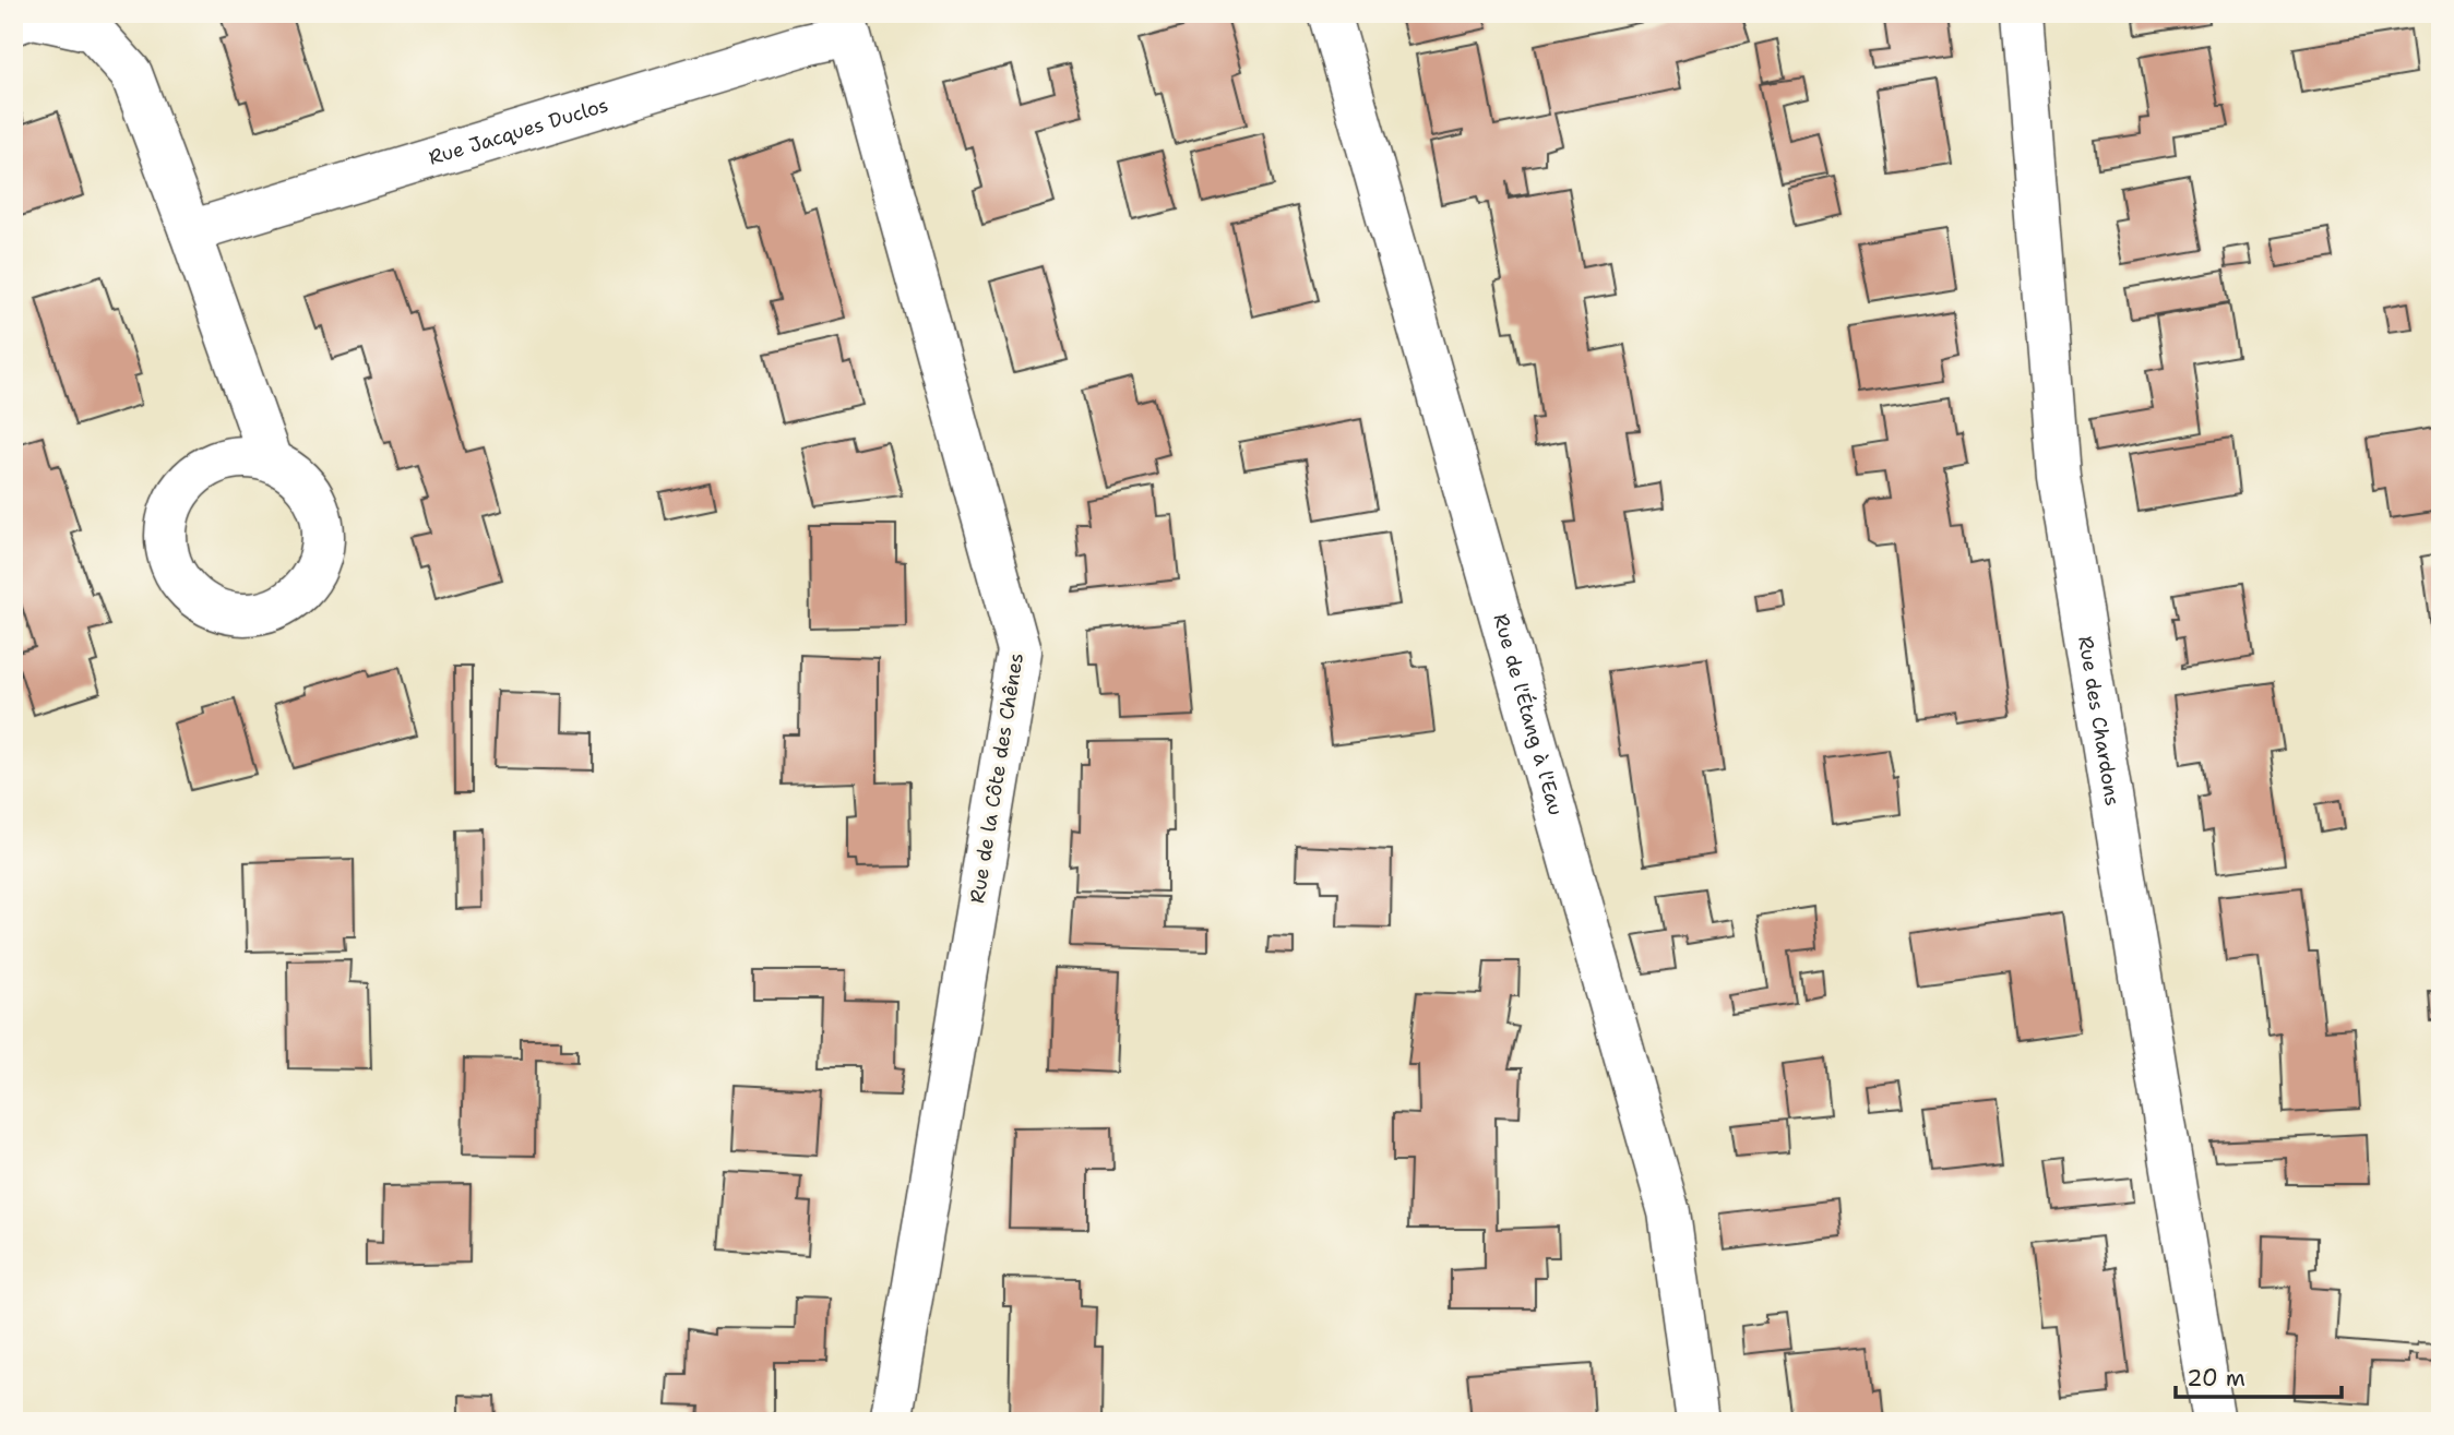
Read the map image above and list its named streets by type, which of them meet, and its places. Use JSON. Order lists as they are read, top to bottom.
{
  "streets": {
    "street": [
      "Rue Jacques Duclos",
      "Rue de l'Étang à l'Eau",
      "Rue des Chardons",
      "Rue de la Côte des Chênes"
    ]
  },
  "crossings": [
    ["Rue Jacques Duclos", "Rue de la Côte des Chênes"]
  ],
  "scale_bar": "20 m"
}
